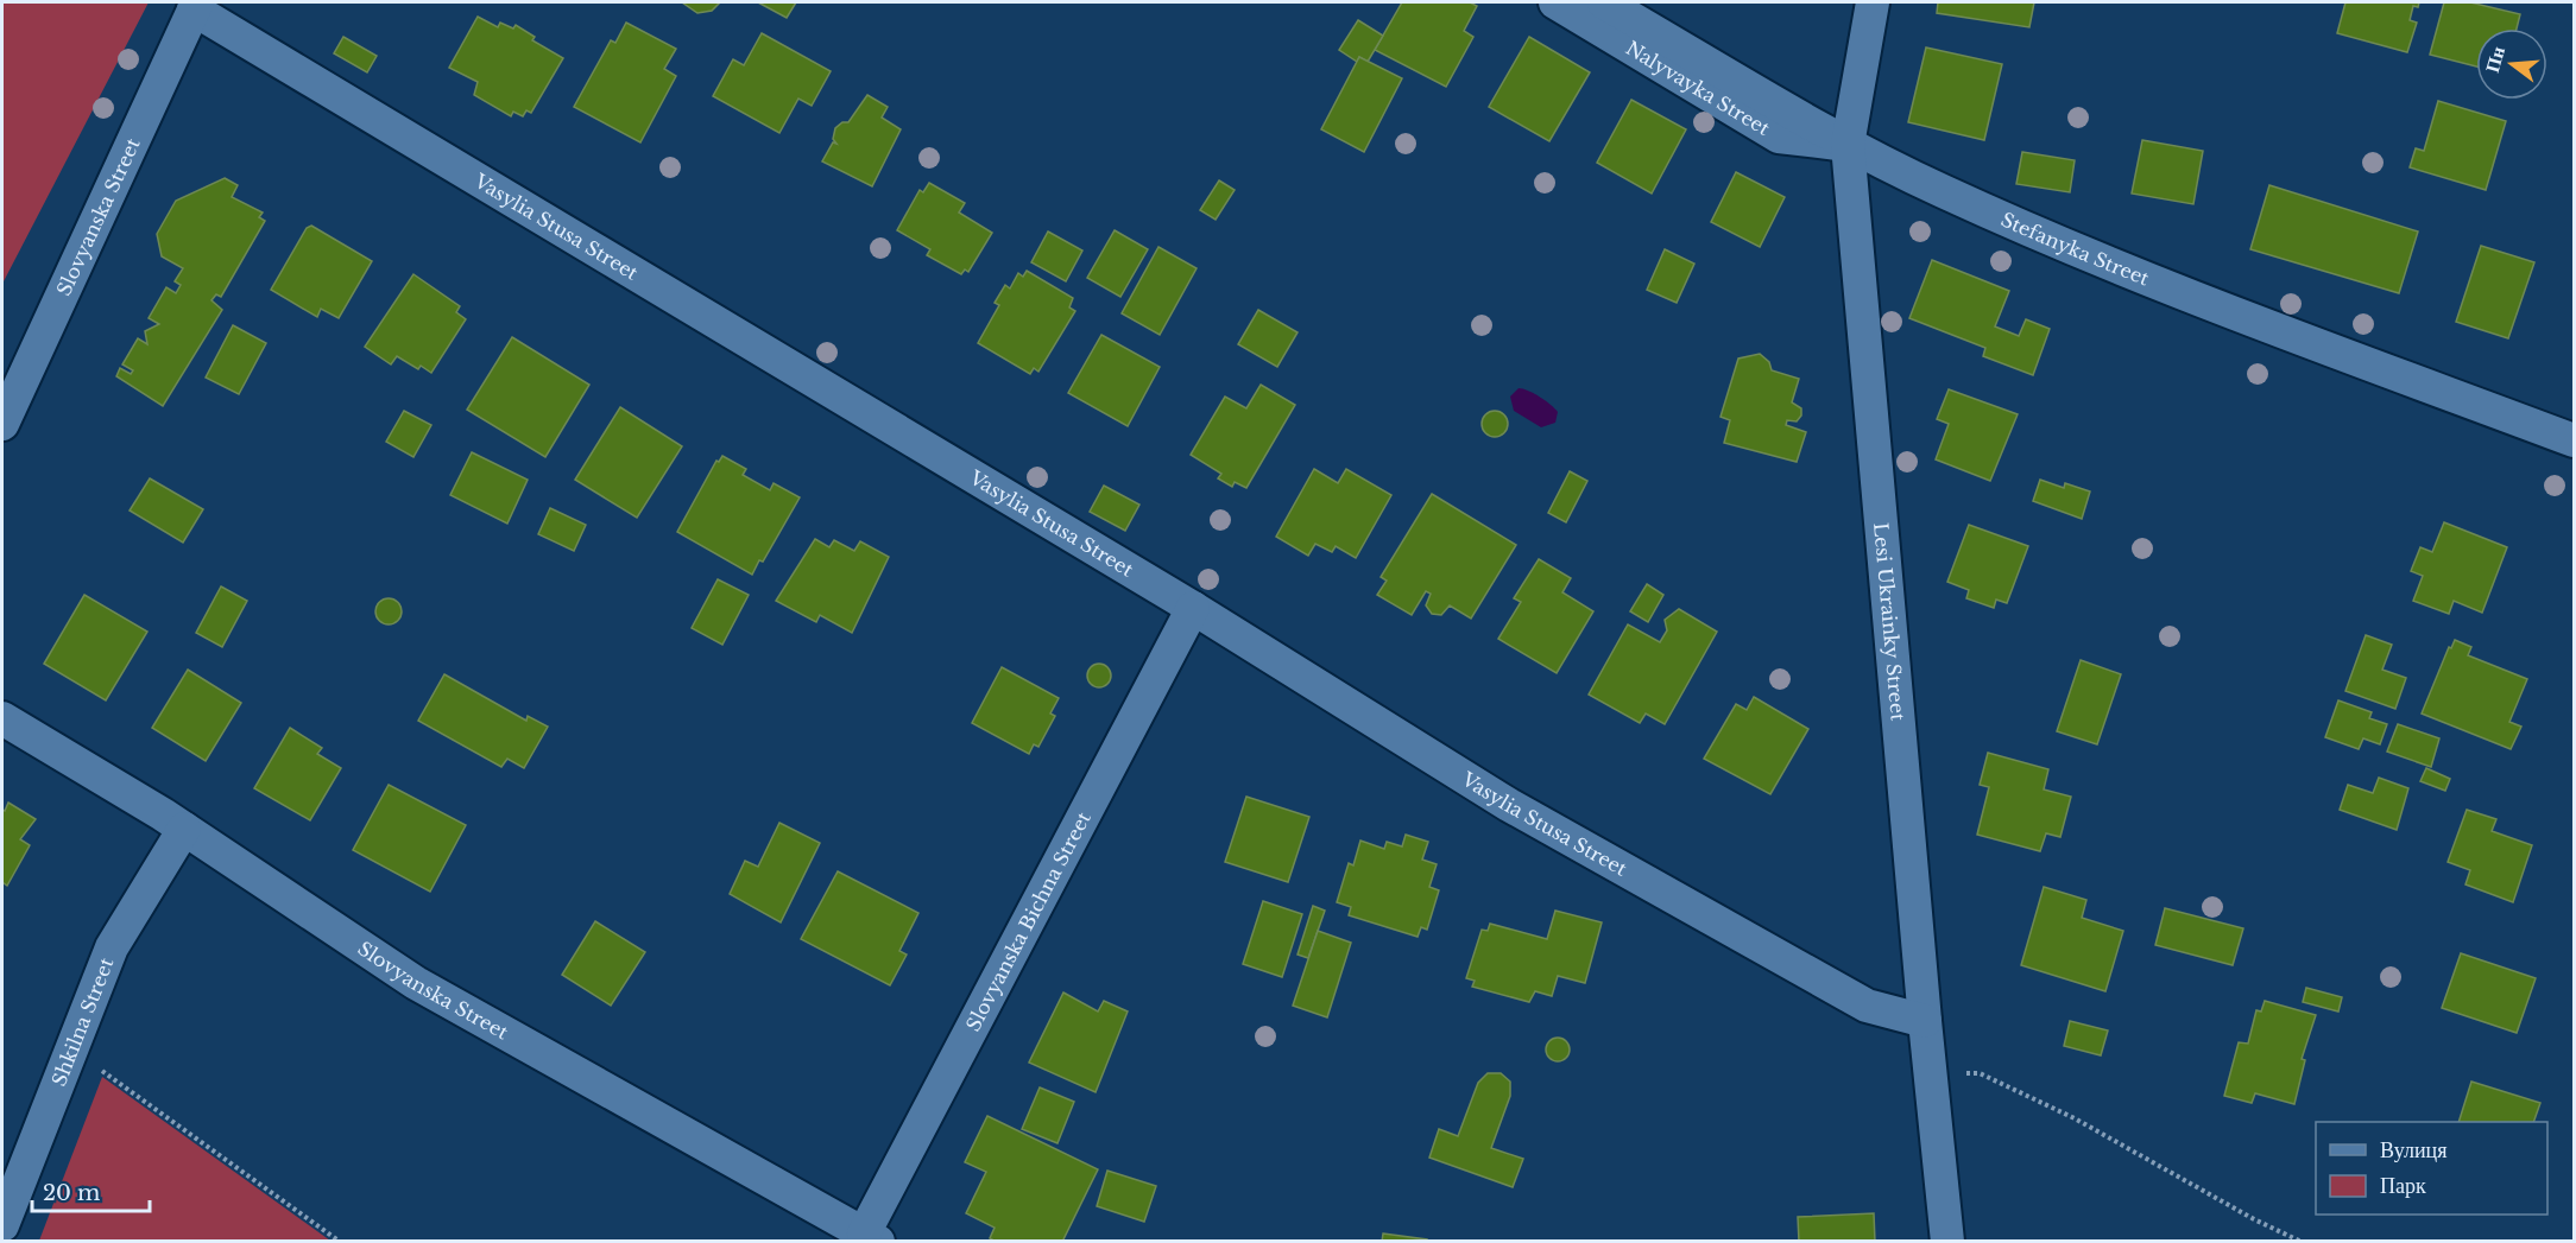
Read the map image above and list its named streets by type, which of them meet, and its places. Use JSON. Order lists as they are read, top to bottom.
{
  "streets": {
    "street": [
      "Nalyvayka Street",
      "Slovyanska Street",
      "Vasylia Stusa Street",
      "Stefanyka Street",
      "Lesi Ukrainky Street",
      "Slovyanska Bichna Street",
      "Shkilna Street"
    ]
  },
  "crossings": [
    ["Nalyvayka Street", "Stefanyka Street"],
    ["Nalyvayka Street", "Lesi Ukrainky Street"],
    ["Slovyanska Street", "Vasylia Stusa Street"],
    ["Slovyanska Street", "Slovyanska Bichna Street"],
    ["Slovyanska Street", "Shkilna Street"],
    ["Vasylia Stusa Street", "Lesi Ukrainky Street"],
    ["Vasylia Stusa Street", "Slovyanska Bichna Street"],
    ["Stefanyka Street", "Lesi Ukrainky Street"]
  ],
  "legend": ["Вулиця", "Парк"],
  "scale_bar": "20 m",
  "north": "left"
}
